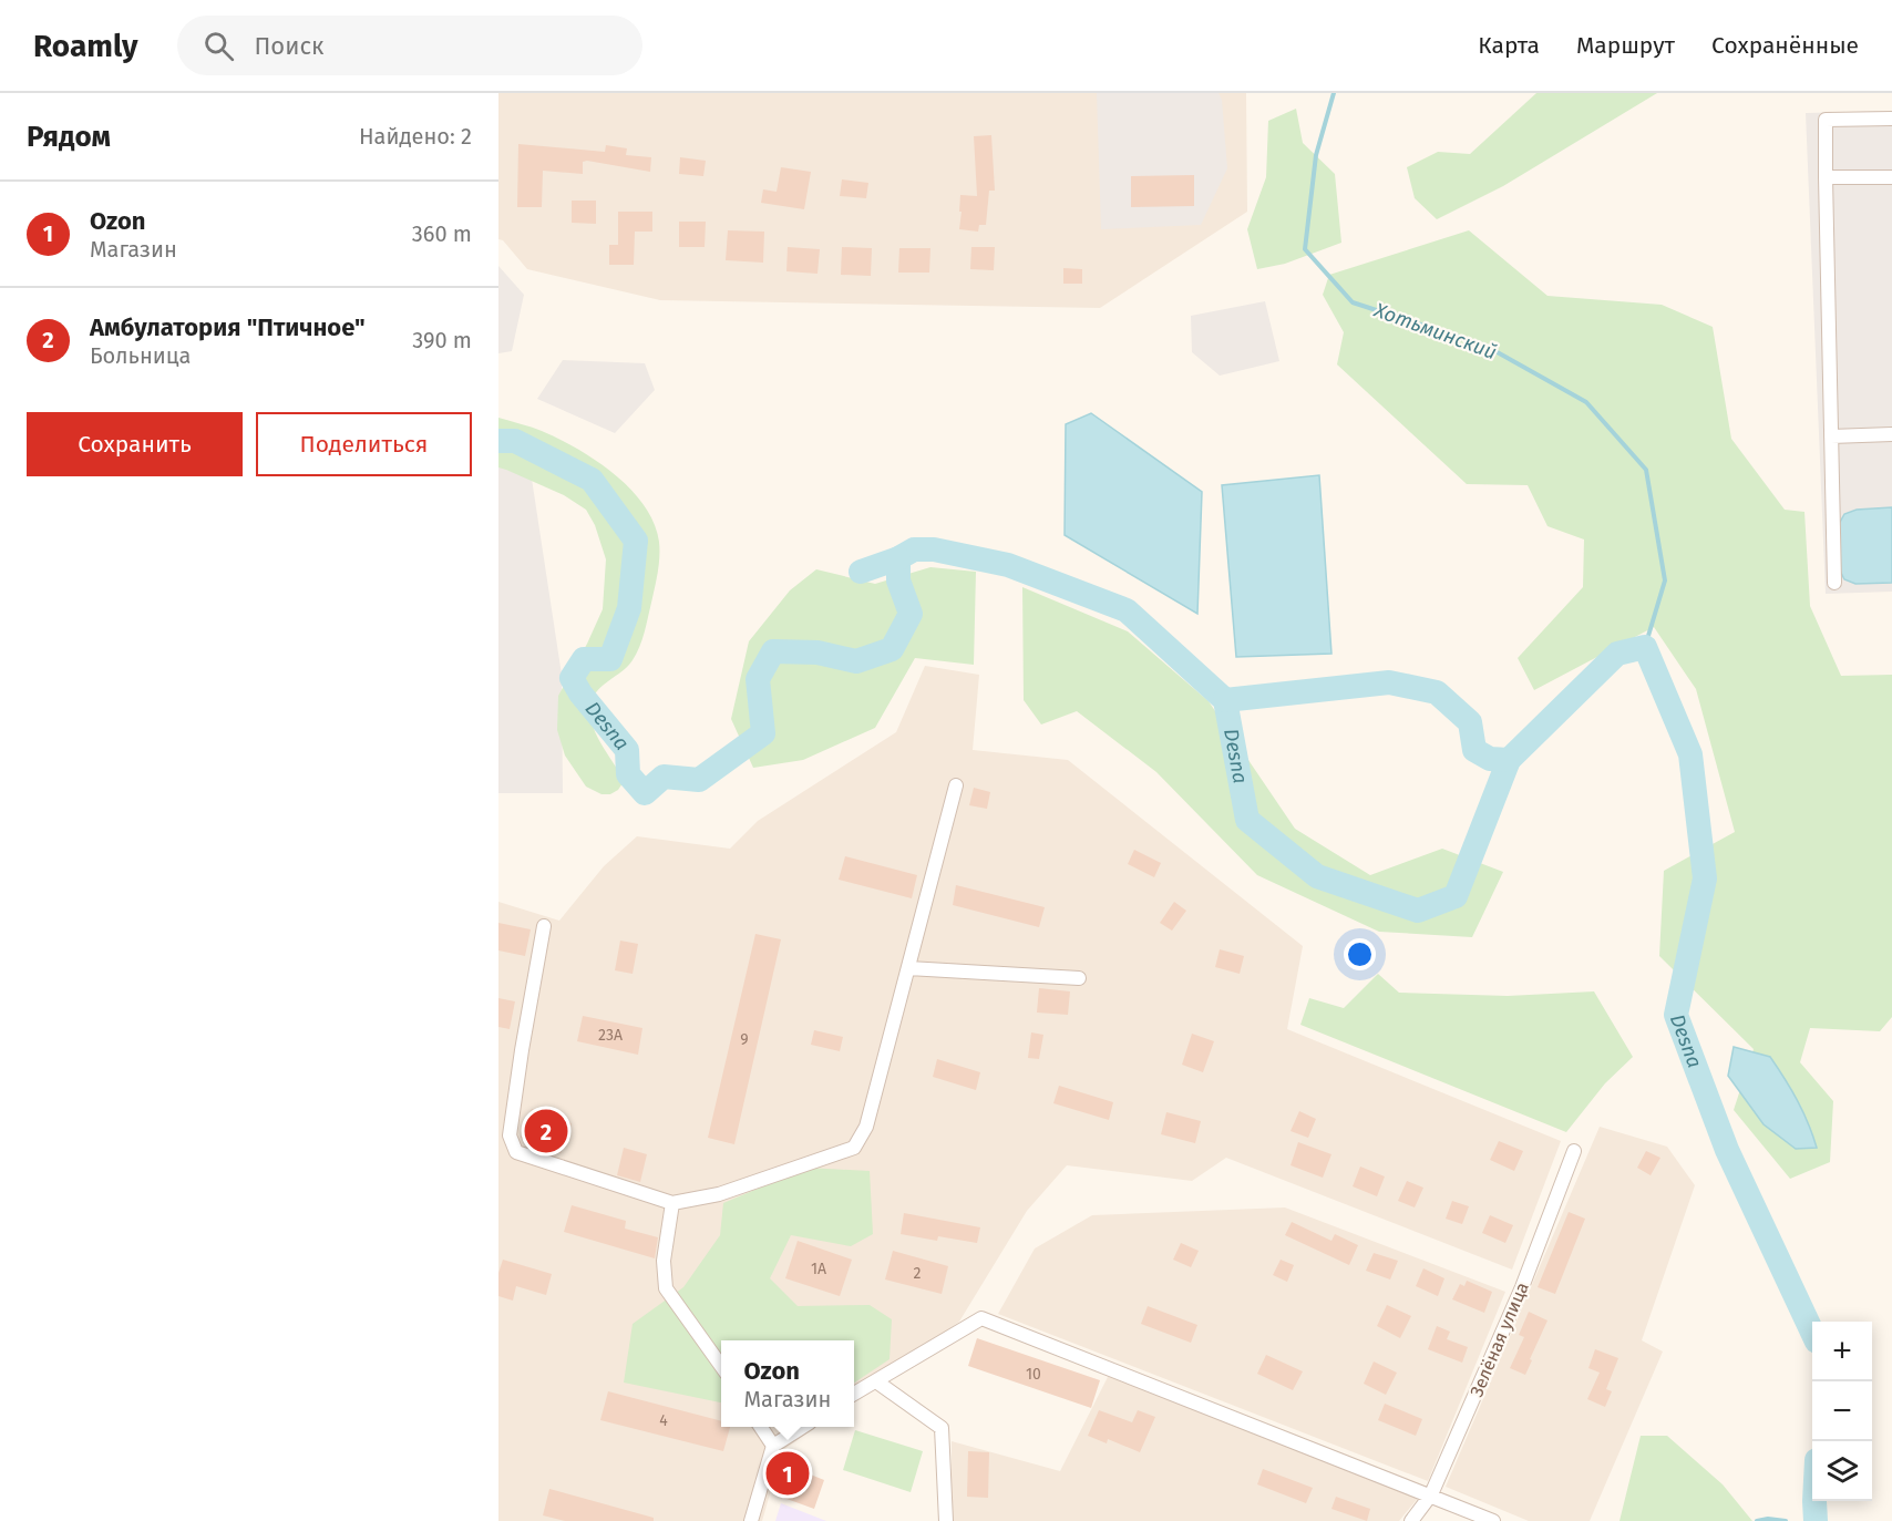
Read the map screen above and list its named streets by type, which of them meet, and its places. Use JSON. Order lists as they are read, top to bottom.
{
  "streets": {
    "street": ["Зелёная улица"]
  },
  "water": ["Хотьминский", "Desna"],
  "house_numbers": [
    "23А",
    "9",
    "1А",
    "2",
    "10",
    "4"
  ],
  "page": {
    "header": "Roamly",
    "search": "Поиск",
    "nav": ["Карта", "Маршрут", "Сохранённые"],
    "heading": ["Рядом", "Найдено: 2"],
    "list": [
      {
        "mark": "1",
        "name": "Ozon",
        "note": "Магазин",
        "value": "360 m"
      },
      {
        "mark": "2",
        "name": "Амбулатория \"Птичное\"",
        "note": "Больница",
        "value": "390 m"
      }
    ],
    "buttons": ["Сохранить", "Поделиться"],
    "pins": ["2", "1"],
    "map_buttons": ["+", "−"],
    "popup": ["Ozon", "Магазин"]
  }
}
